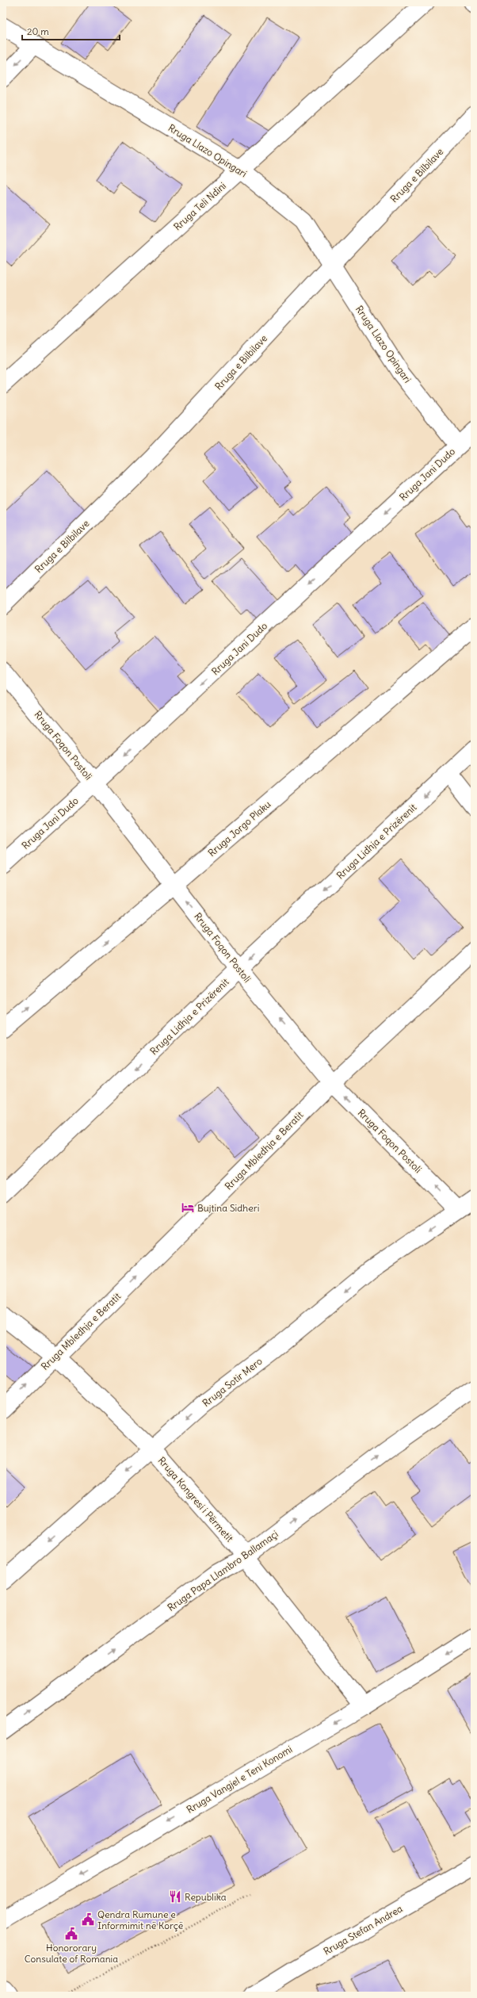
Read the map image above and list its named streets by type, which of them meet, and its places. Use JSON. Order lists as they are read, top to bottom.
{
  "streets": {
    "street": [
      "Rruga Llazo Opingari",
      "Rruga e Bilbilave",
      "Rruga Teli Ndini",
      "Rruga Jani Dudo",
      "Rruga Foqon Postoli",
      "Rruga Jorgo Plaku",
      "Rruga Lidhja e Prizërenit",
      "Rruga Mbledhja e Beratit",
      "Rruga Sotir Mero",
      "Rruga Kongresi i Përmetit",
      "Rruga Papa Llambro Ballamaçi",
      "Rruga Vangjel e Teni Konomi",
      "Rruga Stefan Andrea"
    ]
  },
  "crossings": [
    ["Rruga Llazo Opingari", "Rruga e Bilbilave"],
    ["Rruga Llazo Opingari", "Rruga Teli Ndini"],
    ["Rruga Llazo Opingari", "Rruga Jani Dudo"],
    ["Rruga Jani Dudo", "Rruga Foqon Postoli"],
    ["Rruga Foqon Postoli", "Rruga Jorgo Plaku"],
    ["Rruga Foqon Postoli", "Rruga Lidhja e Prizërenit"],
    ["Rruga Foqon Postoli", "Rruga Mbledhja e Beratit"],
    ["Rruga Foqon Postoli", "Rruga Sotir Mero"],
    ["Rruga Mbledhja e Beratit", "Rruga Kongresi i Përmetit"],
    ["Rruga Sotir Mero", "Rruga Kongresi i Përmetit"],
    ["Rruga Kongresi i Përmetit", "Rruga Papa Llambro Ballamaçi"],
    ["Rruga Kongresi i Përmetit", "Rruga Vangjel e Teni Konomi"]
  ],
  "one_way": [
    "Rruga Jani Dudo",
    "Rruga Foqon Postoli",
    "Rruga Jorgo Plaku",
    "Rruga Lidhja e Prizërenit",
    "Rruga Mbledhja e Beratit",
    "Rruga Sotir Mero",
    "Rruga Papa Llambro Ballamaçi",
    "Rruga Vangjel e Teni Konomi"
  ],
  "places": {
    "hotel": ["Bujtina Sidheri"],
    "restaurant": ["Republika"],
    "public building": ["Qendra Rumune e Informimit në Korçë", "Honororary Consulate of Romania"]
  },
  "scale_bar": "20 m"
}
